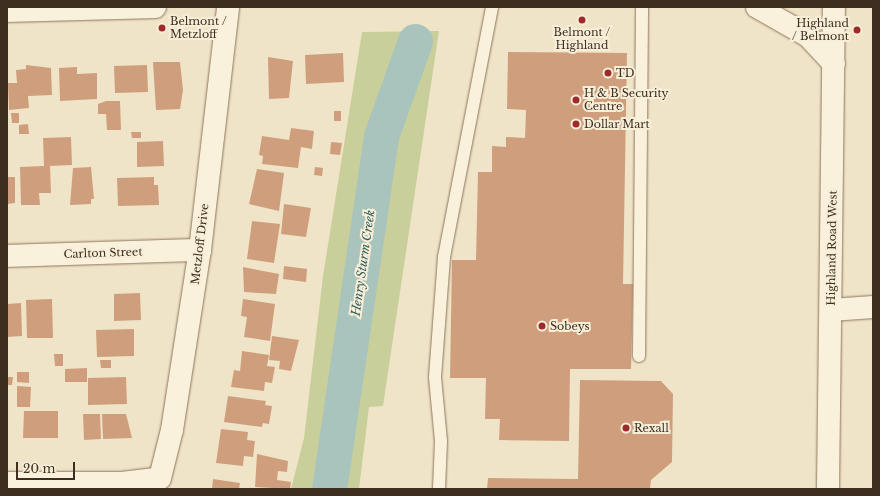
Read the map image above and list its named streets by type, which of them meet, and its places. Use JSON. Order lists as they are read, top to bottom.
{
  "streets": {
    "street": ["Metzloff Drive", "Highland Road West", "Carlton Street"]
  },
  "crossings": [
    ["Metzloff Drive", "Carlton Street"]
  ],
  "water": ["Henry Sturm Creek"],
  "places": [
    "Belmont / Highland",
    "Belmont / Metzloff",
    "Highland / Belmont",
    "TD",
    "H & B Security Centre",
    "Dollar Mart",
    "Sobeys",
    "Rexall"
  ],
  "scale_bar": "20 m"
}
